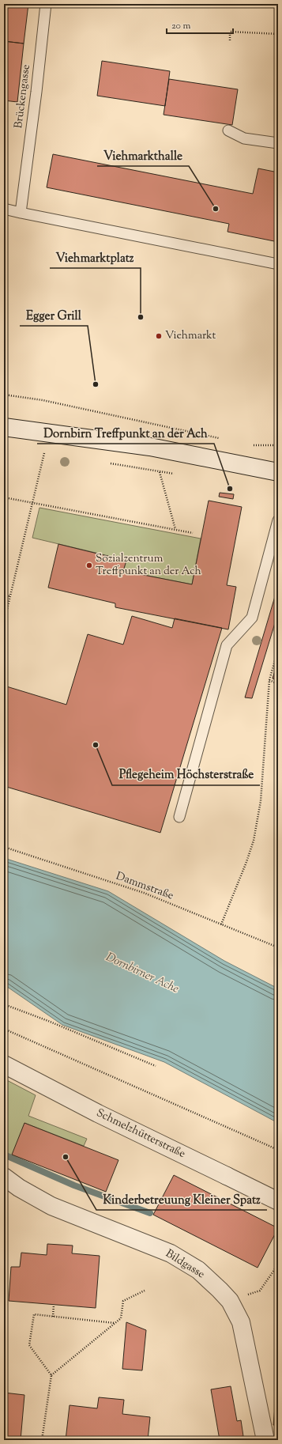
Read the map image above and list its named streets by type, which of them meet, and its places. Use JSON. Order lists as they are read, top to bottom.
{
  "streets": {
    "street": ["Schmelzhütterstraße", "Bildgasse"],
    "lane": ["Brückengasse"],
    "path": ["Dammstraße"]
  },
  "water": ["Dornbirner Ache"],
  "places": [
    "Viehmarkthalle",
    "Viehmarktplatz",
    "Viehmarkt",
    "Egger Grill",
    "Dornbirn Treffpunkt an der Ach",
    "Sozialzentrum Treffpunkt an der Ach",
    "Pflegeheim Höchsterstraße",
    "Kinderbetreuung Kleiner Spatz"
  ],
  "scale_bar": "20 m"
}
